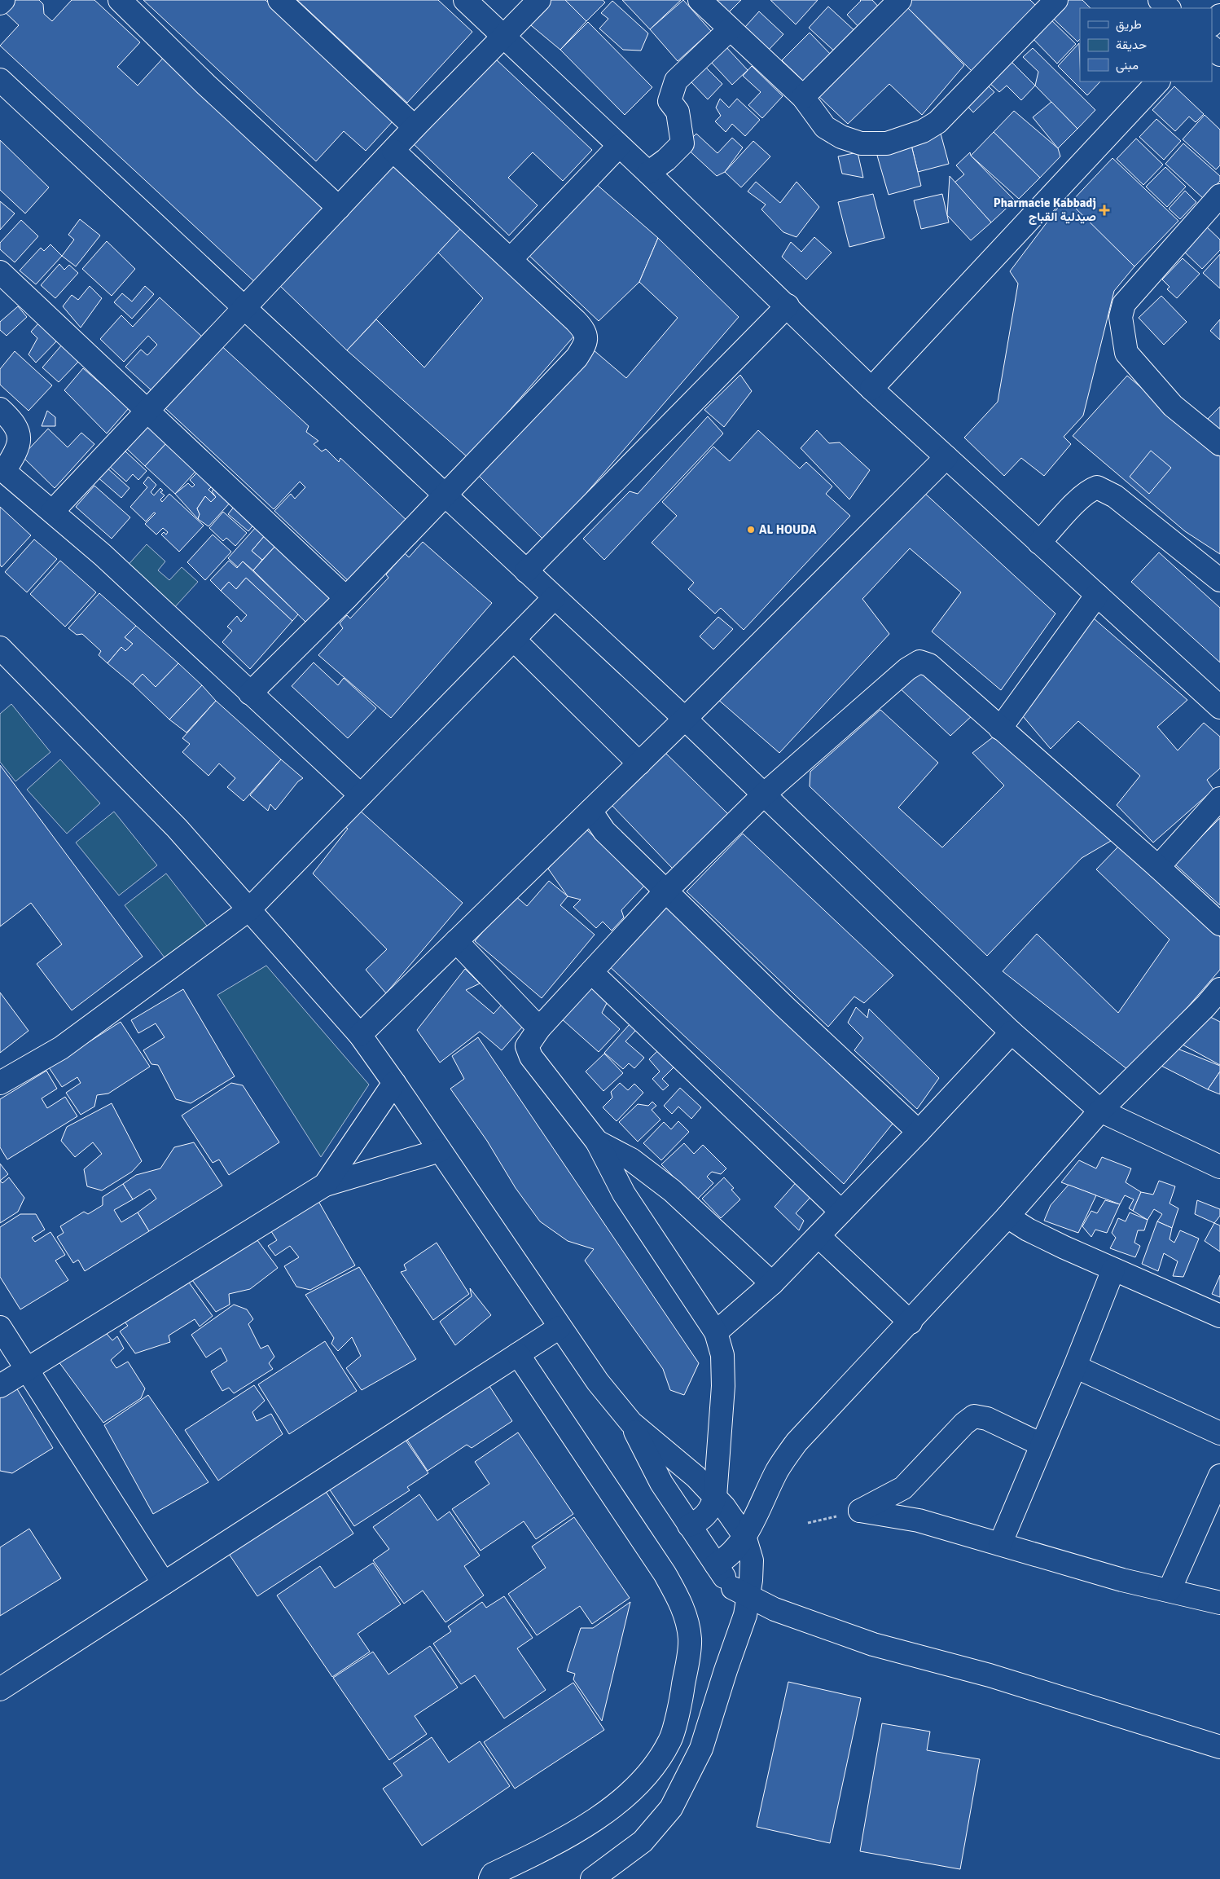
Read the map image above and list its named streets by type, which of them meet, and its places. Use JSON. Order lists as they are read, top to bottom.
{
  "places": {
    "health": ["Pharmacie Kabbadj صيدلية القباج"],
    "other": ["AL HOUDA"]
  },
  "legend": ["طريق", "حديقة", "مبنى"]
}
